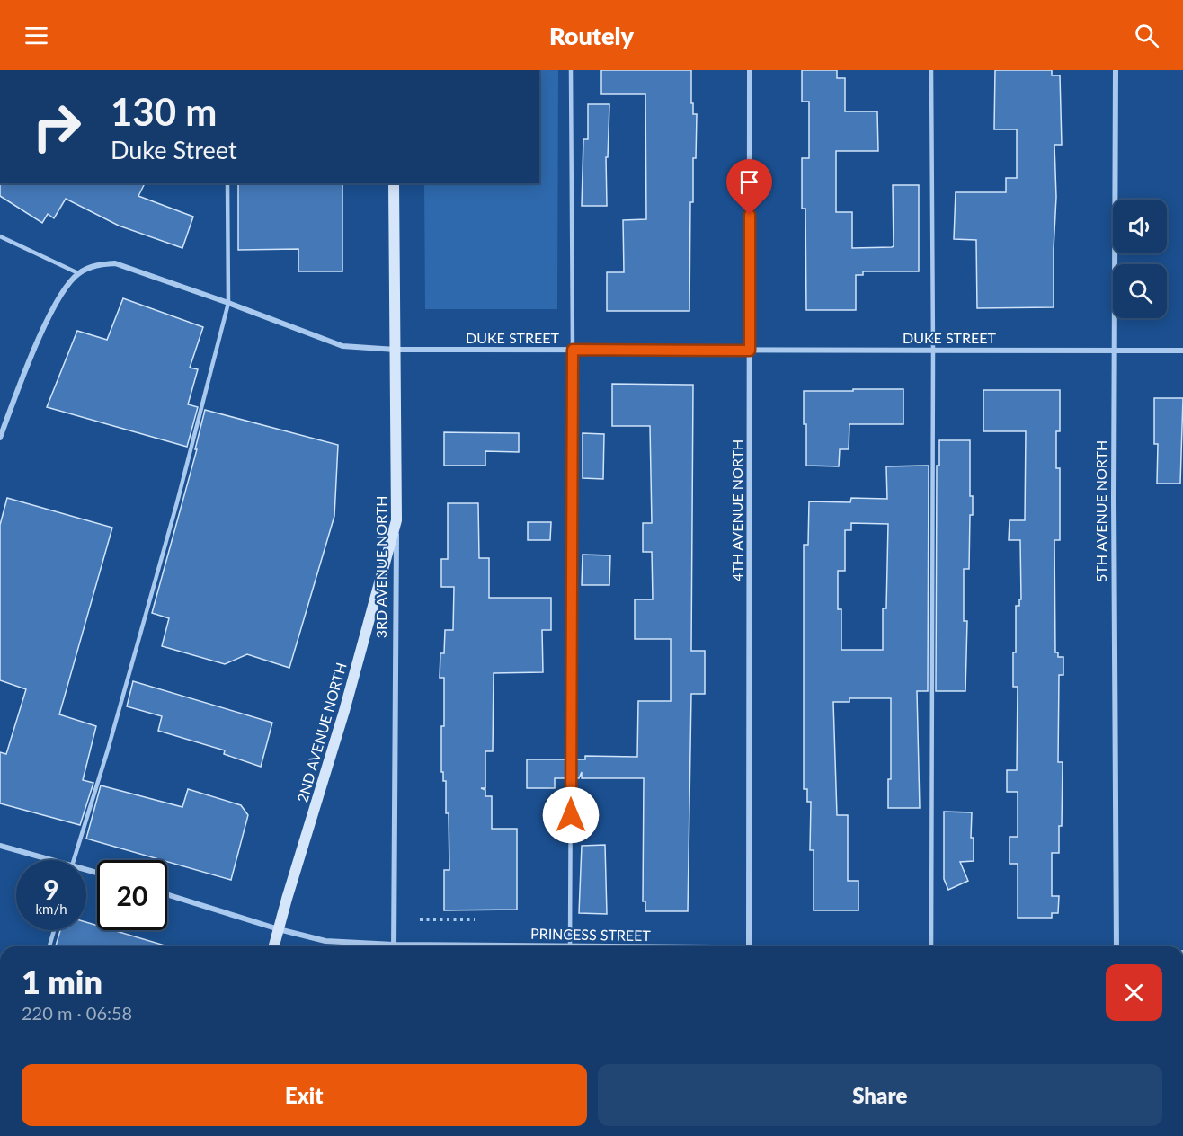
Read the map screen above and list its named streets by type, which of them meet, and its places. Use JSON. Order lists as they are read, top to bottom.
{
  "streets": {
    "main road": ["3RD AVENUE NORTH", "2ND AVENUE NORTH"],
    "street": [
      "DUKE STREET",
      "4TH AVENUE NORTH",
      "5TH AVENUE NORTH",
      "PRINCESS STREET"
    ]
  },
  "crossings": [
    ["DUKE STREET", "4TH AVENUE NORTH"],
    ["DUKE STREET", "5TH AVENUE NORTH"],
    ["DUKE STREET", "3RD AVENUE NORTH"],
    ["3RD AVENUE NORTH", "2ND AVENUE NORTH"],
    ["3RD AVENUE NORTH", "PRINCESS STREET"],
    ["2ND AVENUE NORTH", "PRINCESS STREET"]
  ],
  "page": {
    "header": "Routely",
    "turn": ["130 m", "Duke Street"],
    "speed": "9 km/h",
    "limit": "20",
    "heading": ["1 min", "220 m · 06:58"],
    "buttons": ["Exit", "Share"]
  }
}
